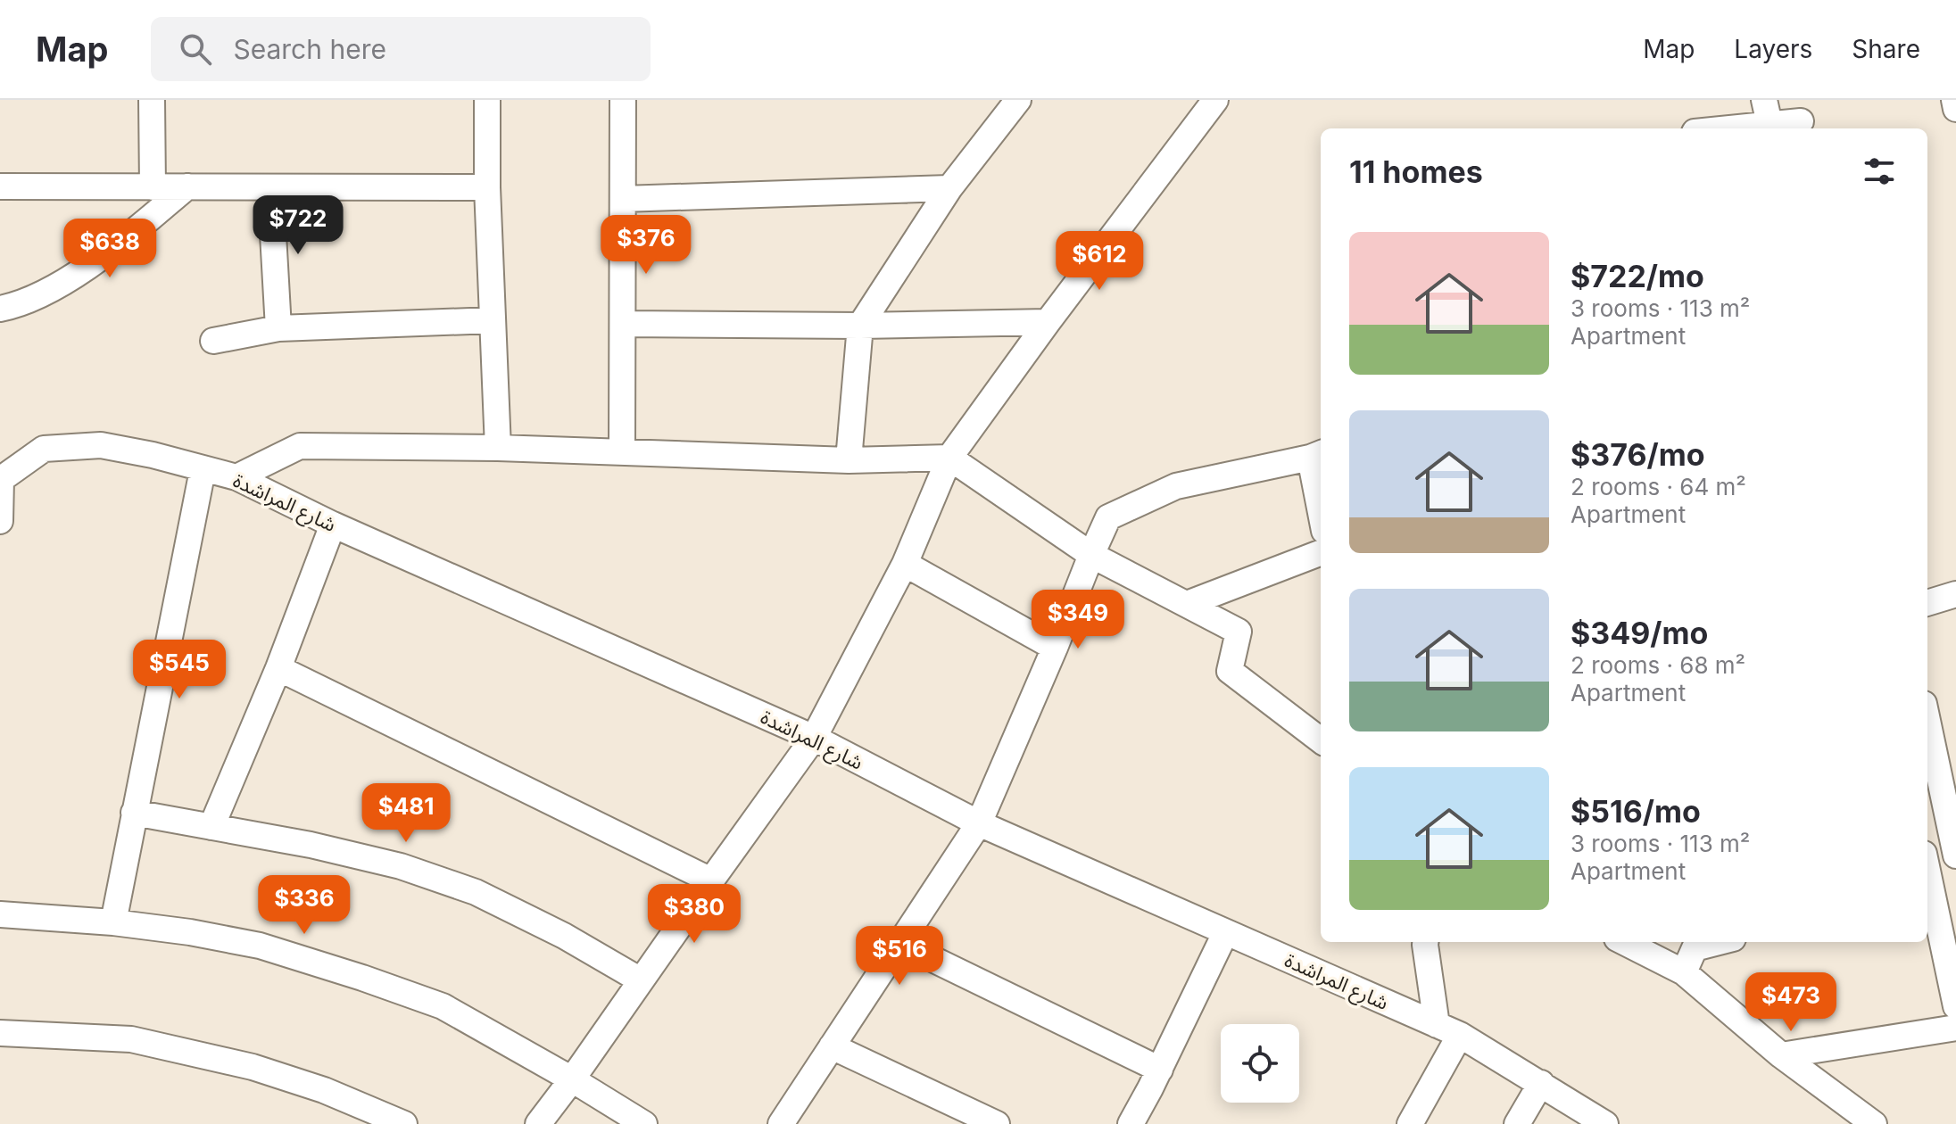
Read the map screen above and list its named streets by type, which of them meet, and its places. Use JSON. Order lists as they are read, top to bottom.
{
  "streets": {
    "street": ["شارع المراشدة"]
  },
  "page": {
    "header": "Map",
    "search": "Search here",
    "nav": ["Map", "Layers", "Share"],
    "heading": "11 homes",
    "price": [
      "$722",
      "$376",
      "$638",
      "$612",
      "$349",
      "$545",
      "$481",
      "$336",
      "$380",
      "$516",
      "$473"
    ],
    "list": [
      {
        "name": "$722/mo",
        "note": "3 rooms · 113 m² · Apartment"
      },
      {
        "name": "$376/mo",
        "note": "2 rooms · 64 m² · Apartment"
      },
      {
        "name": "$349/mo",
        "note": "2 rooms · 68 m² · Apartment"
      },
      {
        "name": "$516/mo",
        "note": "3 rooms · 113 m² · Apartment"
      }
    ]
  }
}
